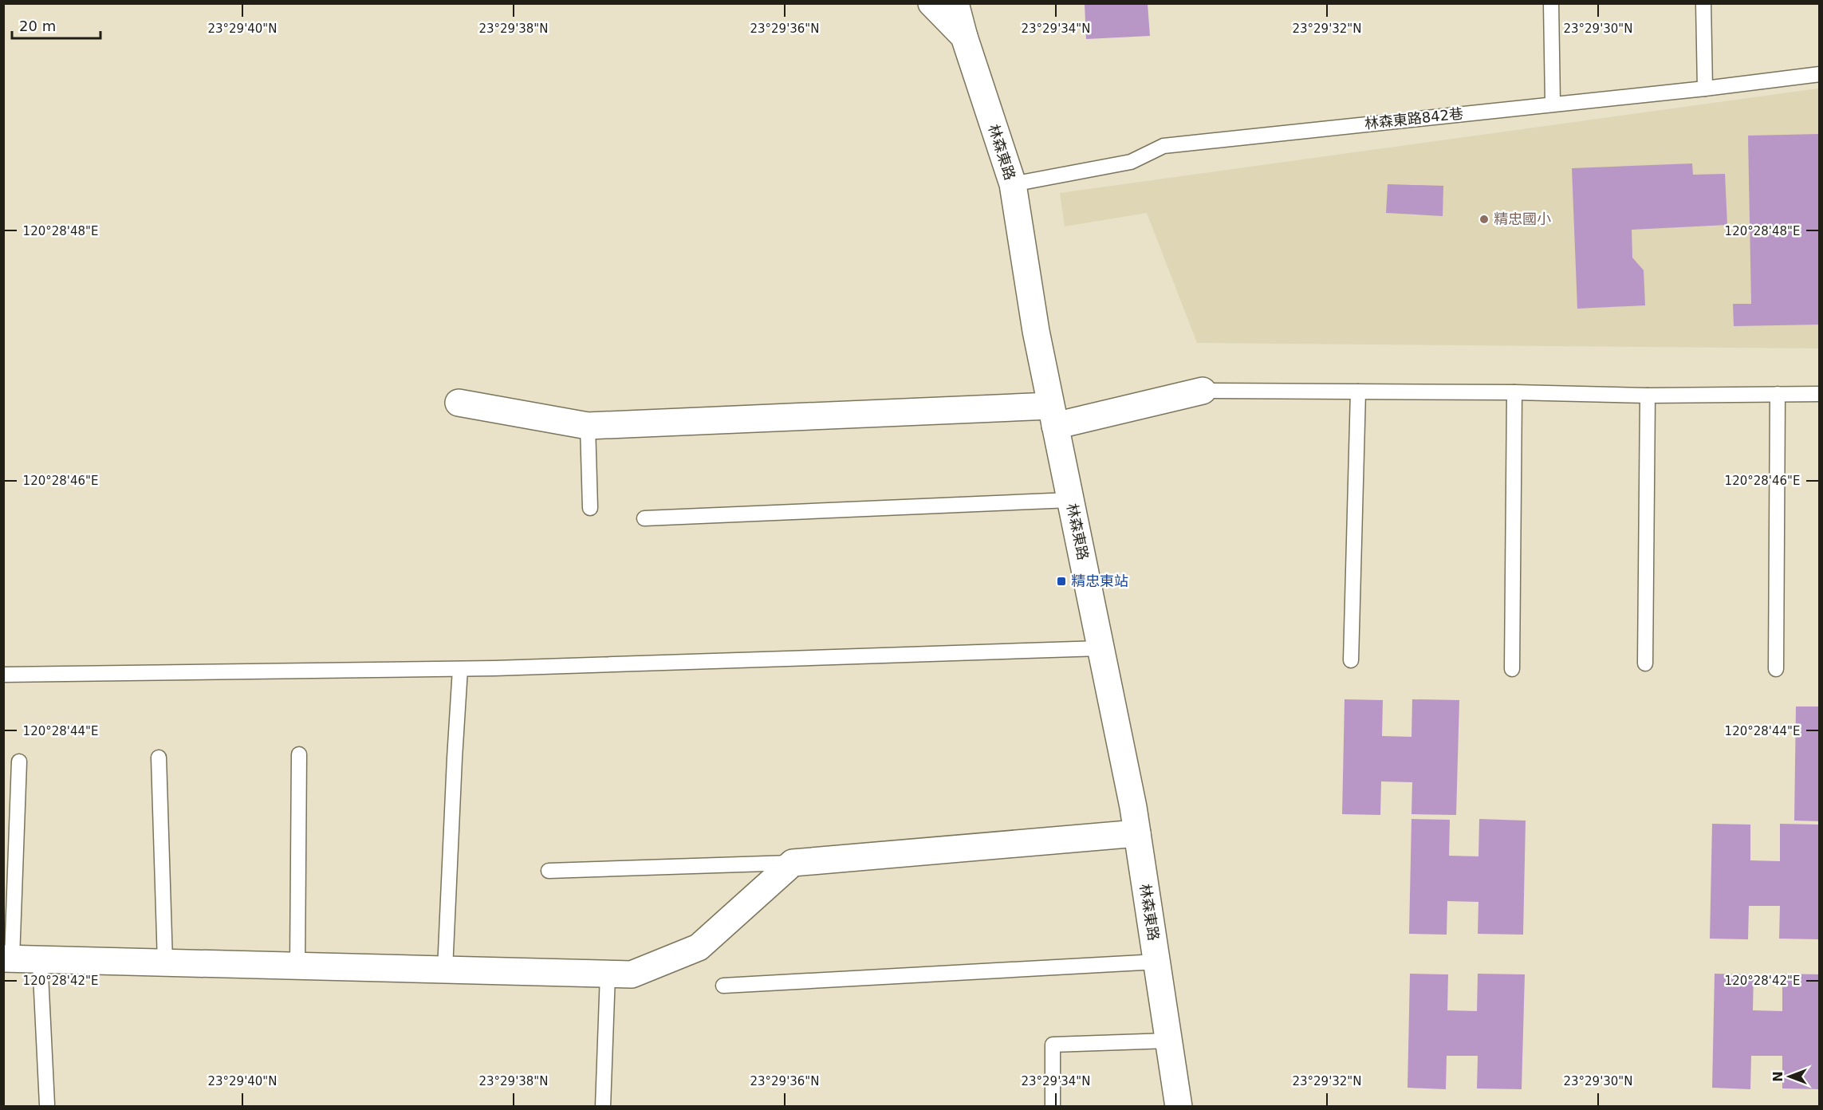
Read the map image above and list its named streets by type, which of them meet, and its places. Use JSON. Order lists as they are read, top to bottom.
{
  "streets": {
    "street": ["林森東路"],
    "lane": ["林森東路842巷"]
  },
  "crossings": [
    ["林森東路842巷", "林森東路"]
  ],
  "places": {
    "other": ["精忠國小"],
    "transit": ["精忠東站"]
  },
  "scale_bar": "20 m",
  "north": "left",
  "coordinates": [
    "23°29'40\"N",
    "23°29'38\"N",
    "23°29'36\"N",
    "23°29'34\"N",
    "23°29'32\"N",
    "23°29'30\"N",
    "120°28'48\"E",
    "120°28'46\"E",
    "120°28'44\"E",
    "120°28'42\"E"
  ]
}
